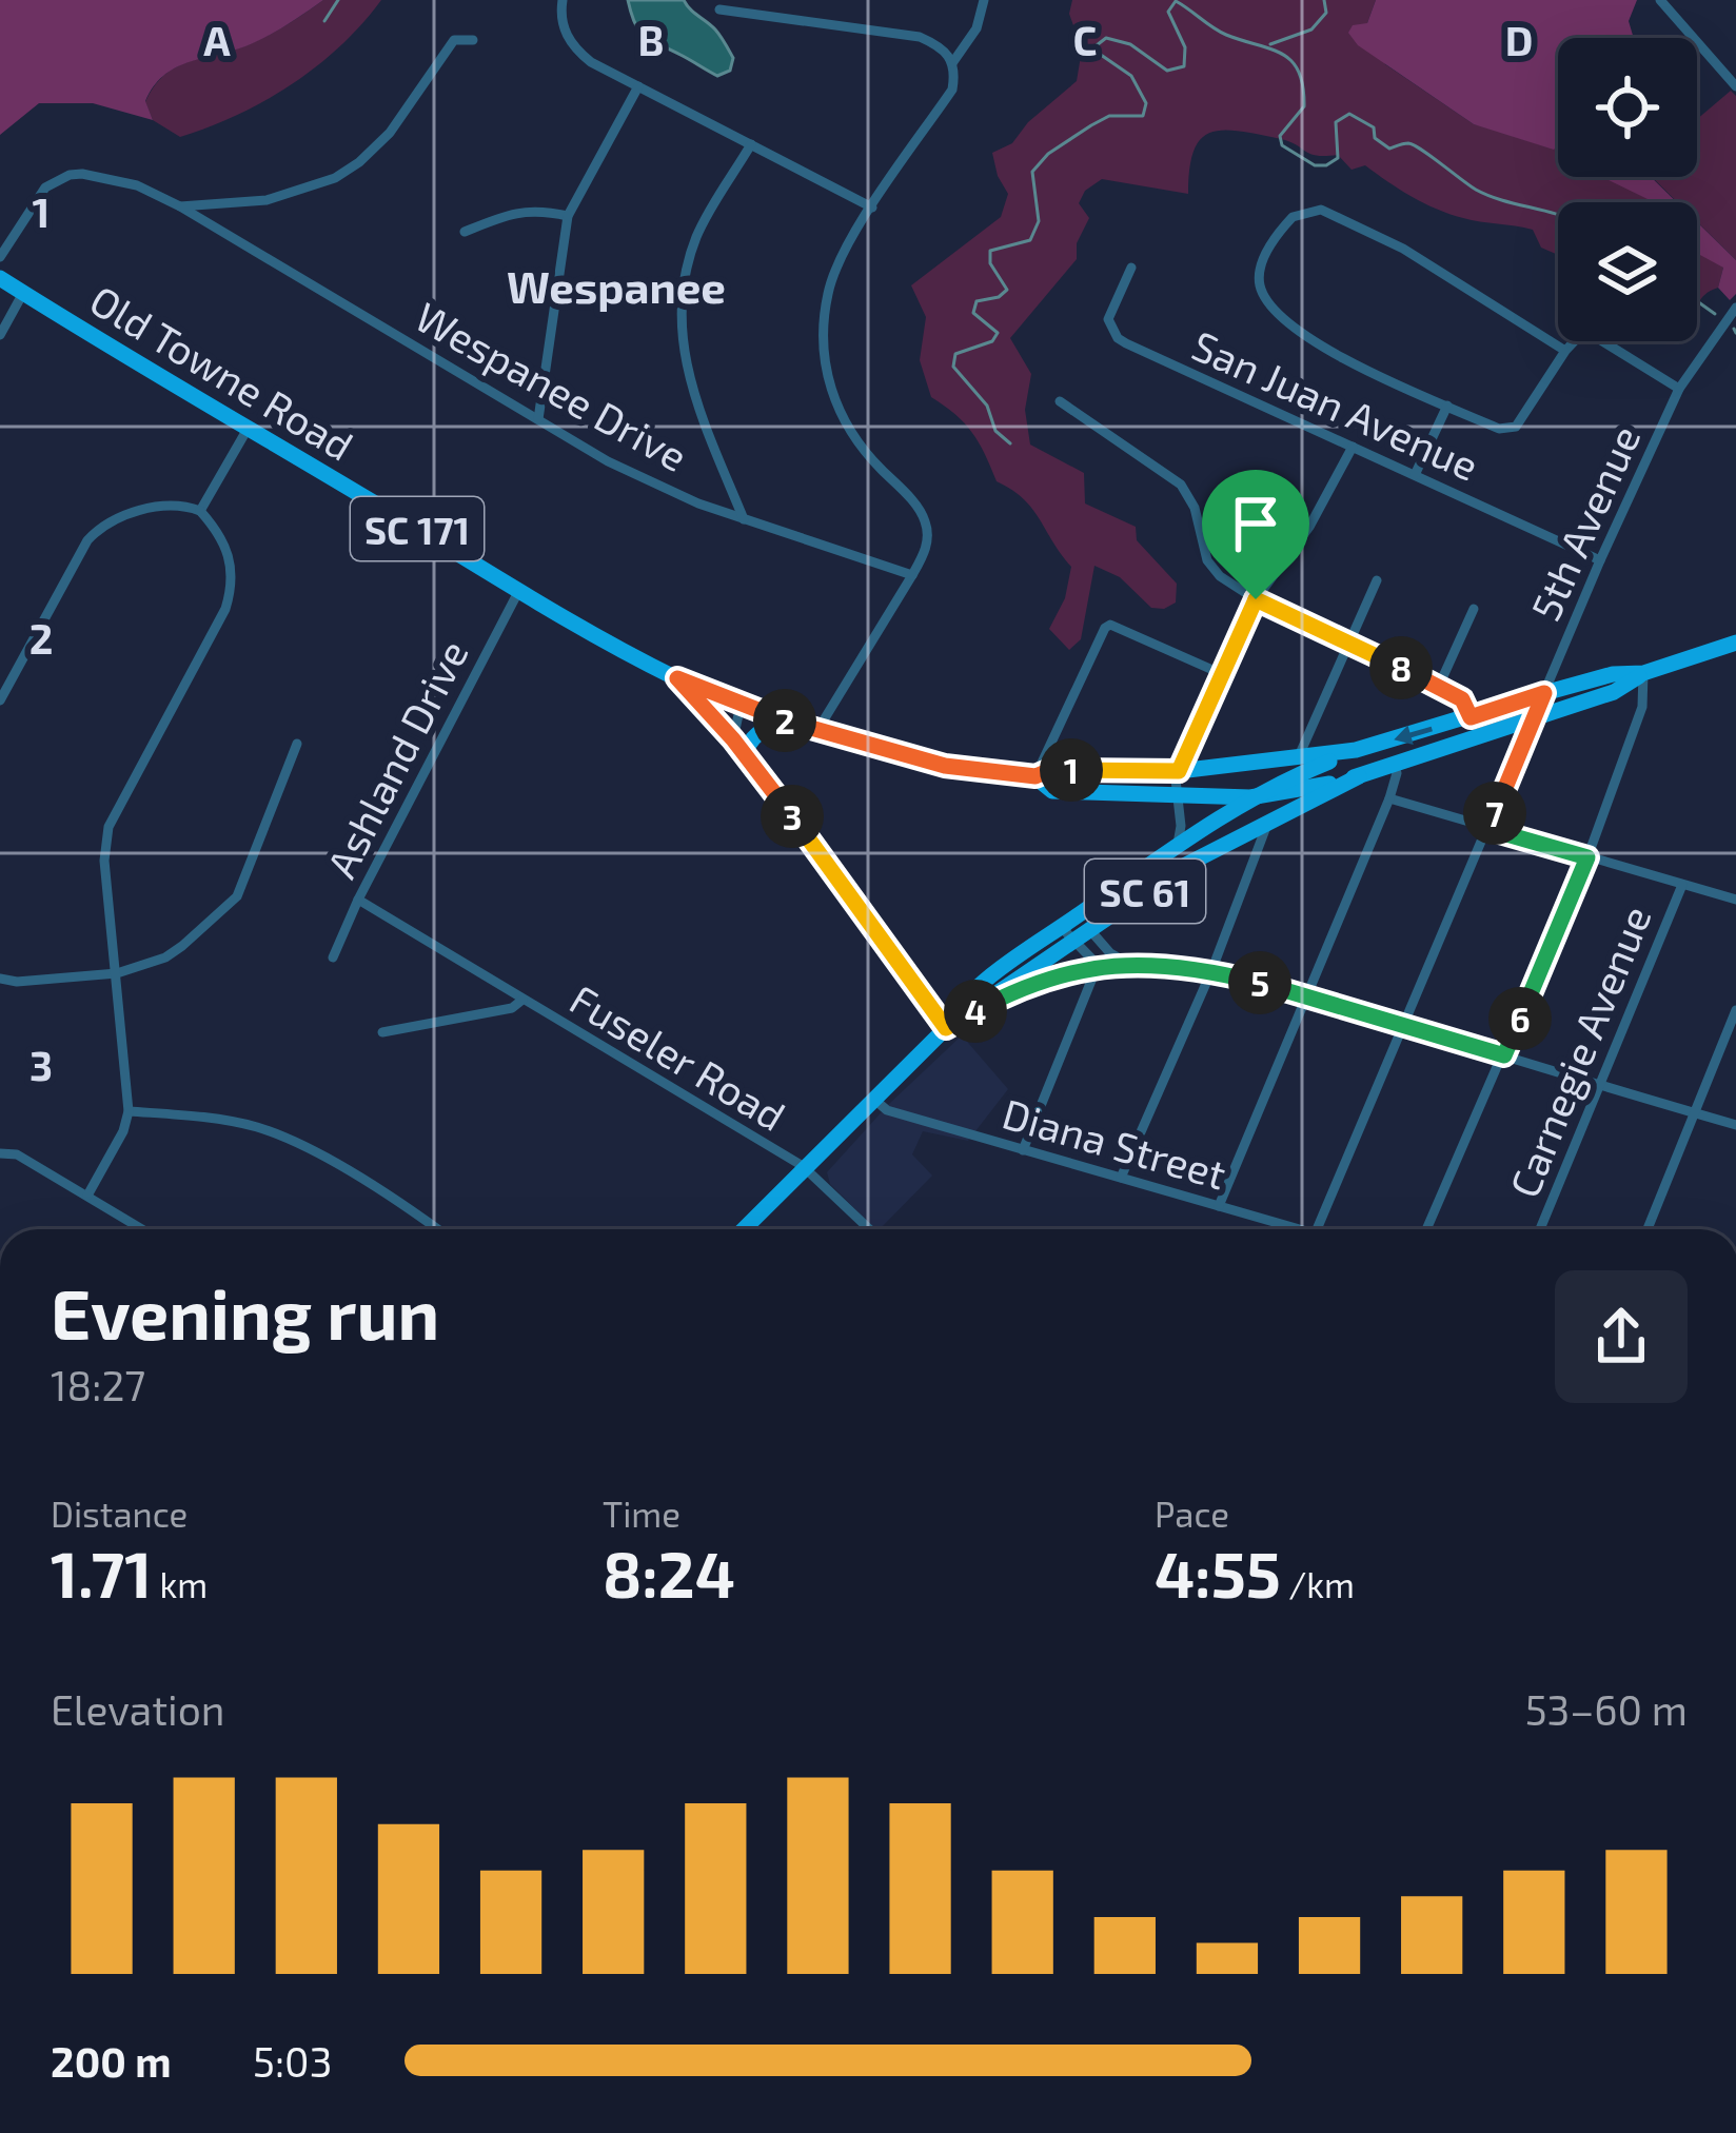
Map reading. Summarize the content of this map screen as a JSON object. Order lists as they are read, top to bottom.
{
  "streets": {
    "main road": ["Old Towne Road", "SC 171", "SC 61"],
    "street": [
      "Wespanee Drive",
      "San Juan Avenue",
      "5th Avenue",
      "Ashland Drive",
      "Carnegie Avenue",
      "Fuseler Road",
      "Diana Street"
    ]
  },
  "crossings": [
    ["Old Towne Road", "SC 171"],
    ["Old Towne Road", "Ashland Drive"],
    ["San Juan Avenue", "5th Avenue"],
    ["5th Avenue", "SC 171"],
    ["SC 171", "SC 61"],
    ["Ashland Drive", "Fuseler Road"],
    ["SC 61", "Fuseler Road"],
    ["SC 61", "Diana Street"]
  ],
  "districts": ["Wespanee"],
  "page": {
    "pins": [
      "8",
      "2",
      "1",
      "7",
      "3",
      "5",
      "4",
      "6"
    ],
    "heading": ["Evening run", "18:27"],
    "stats": [
      ["Distance", "1.71 km"],
      ["Time", "8:24"],
      ["Pace", "4:55 /km"]
    ],
    "chart": ["Elevation", "53–60 m"],
    "list": [
      {
        "name": "200 m",
        "note": "5:03"
      }
    ]
  },
  "grid": {
    "columns": [
      "A",
      "B",
      "C",
      "D"
    ],
    "rows": ["1", "2", "3"]
  }
}
